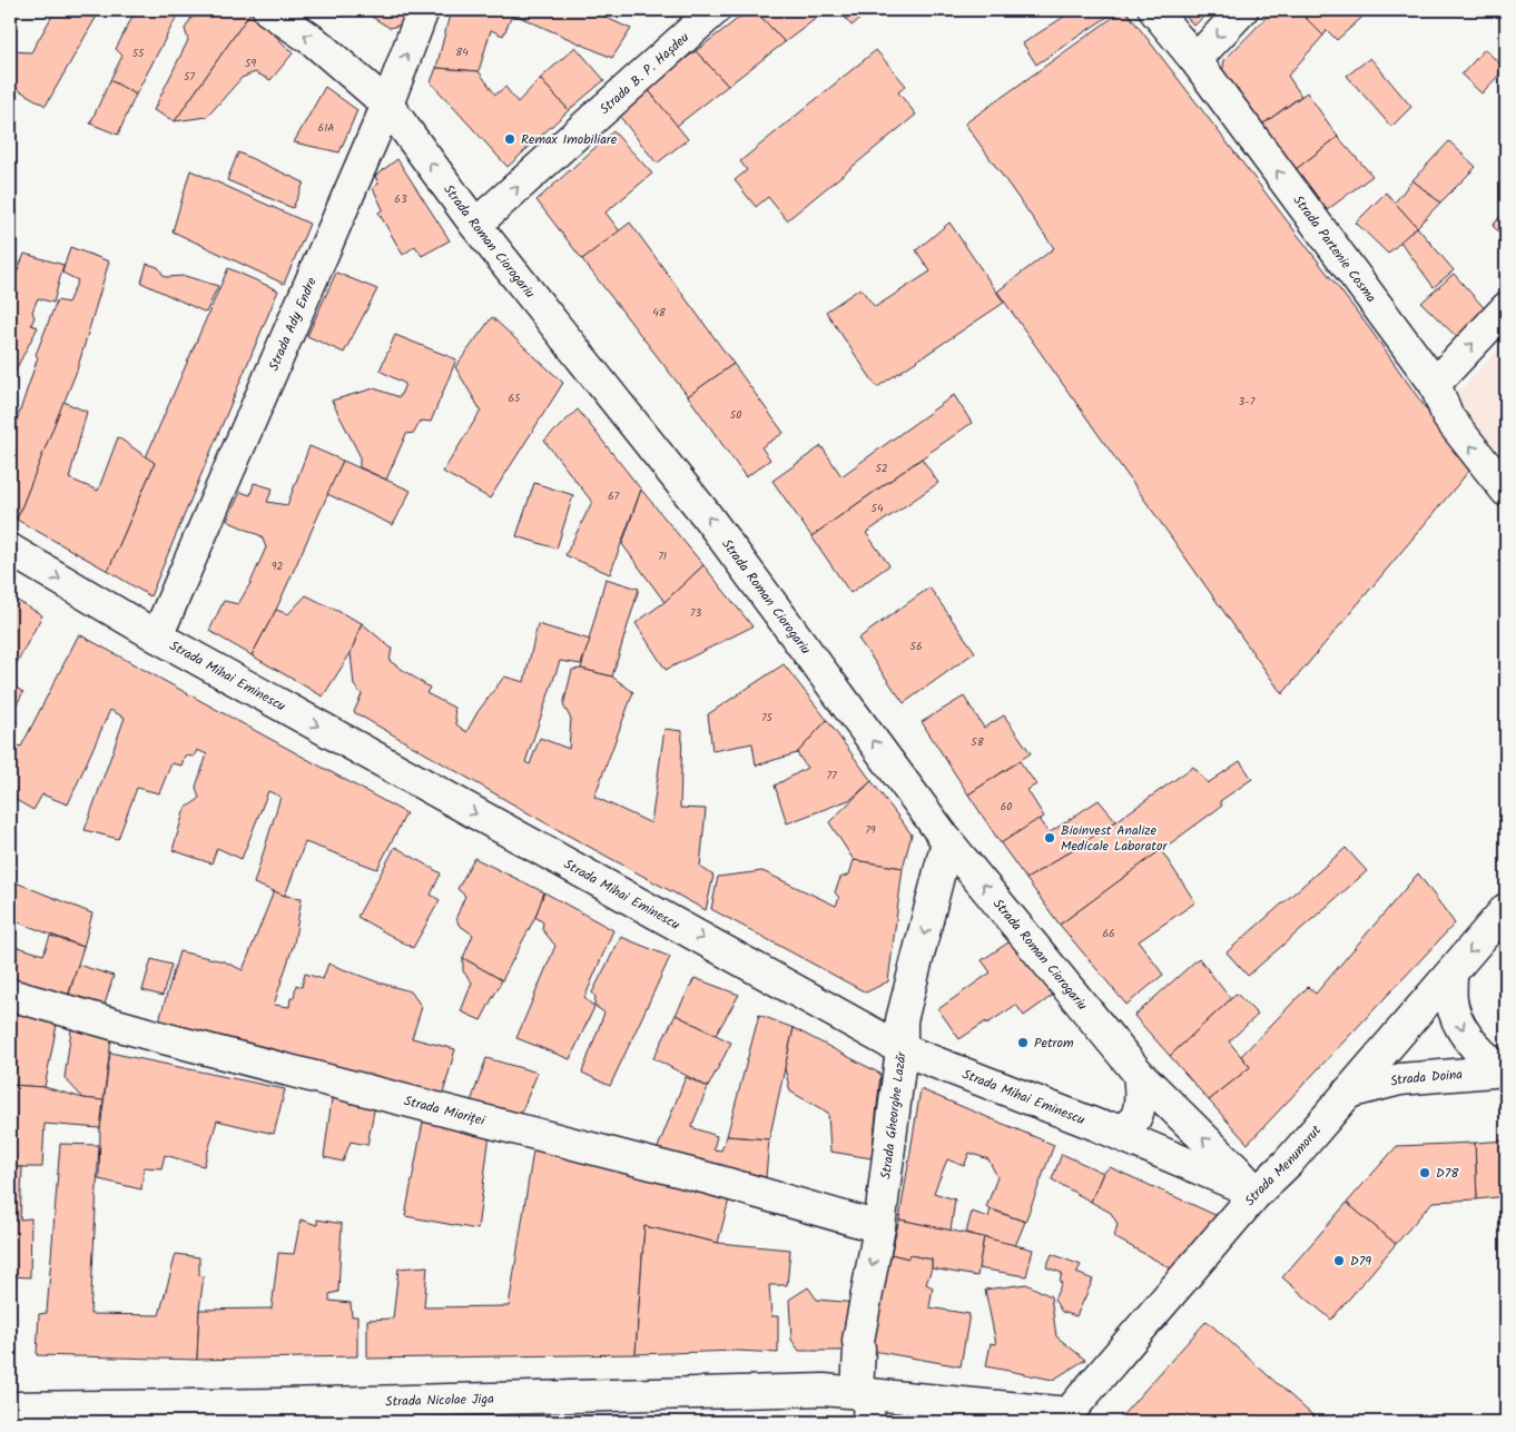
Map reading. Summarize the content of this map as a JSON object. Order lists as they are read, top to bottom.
{
  "streets": {
    "street": [
      "Strada B. P. Hașdeu",
      "Strada Roman Ciorogariu",
      "Strada Partenie Cosma",
      "Strada Ady Endre",
      "Strada Mihai Eminescu",
      "Strada Doina",
      "Strada Mioriței",
      "Strada Gheorghe Lazăr",
      "Strada Menumorut",
      "Strada Nicolae Jiga"
    ]
  },
  "crossings": [
    ["Strada B. P. Hașdeu", "Strada Roman Ciorogariu"],
    ["Strada Roman Ciorogariu", "Strada Ady Endre"],
    ["Strada Roman Ciorogariu", "Strada Mihai Eminescu"],
    ["Strada Roman Ciorogariu", "Strada Gheorghe Lazăr"],
    ["Strada Roman Ciorogariu", "Strada Menumorut"],
    ["Strada Ady Endre", "Strada Mihai Eminescu"],
    ["Strada Mihai Eminescu", "Strada Gheorghe Lazăr"],
    ["Strada Mihai Eminescu", "Strada Menumorut"],
    ["Strada Doina", "Strada Menumorut"],
    ["Strada Mioriței", "Strada Gheorghe Lazăr"],
    ["Strada Gheorghe Lazăr", "Strada Nicolae Jiga"],
    ["Strada Menumorut", "Strada Nicolae Jiga"]
  ],
  "one_way": [
    "Strada B. P. Hașdeu",
    "Strada Roman Ciorogariu",
    "Strada Partenie Cosma",
    "Strada Mihai Eminescu",
    "Strada Gheorghe Lazăr"
  ],
  "places": [
    "Remax Imobiliare",
    "Bioinvest Analize Medicale Laborator",
    "Petrom",
    "D78",
    "D79"
  ],
  "house_numbers": [
    "84",
    "55",
    "59",
    "57",
    "61A",
    "63",
    "48",
    "65",
    "3-7",
    "50",
    "52",
    "67",
    "54",
    "71",
    "92",
    "73",
    "56",
    "75",
    "58",
    "77",
    "60",
    "79",
    "66"
  ]
}
